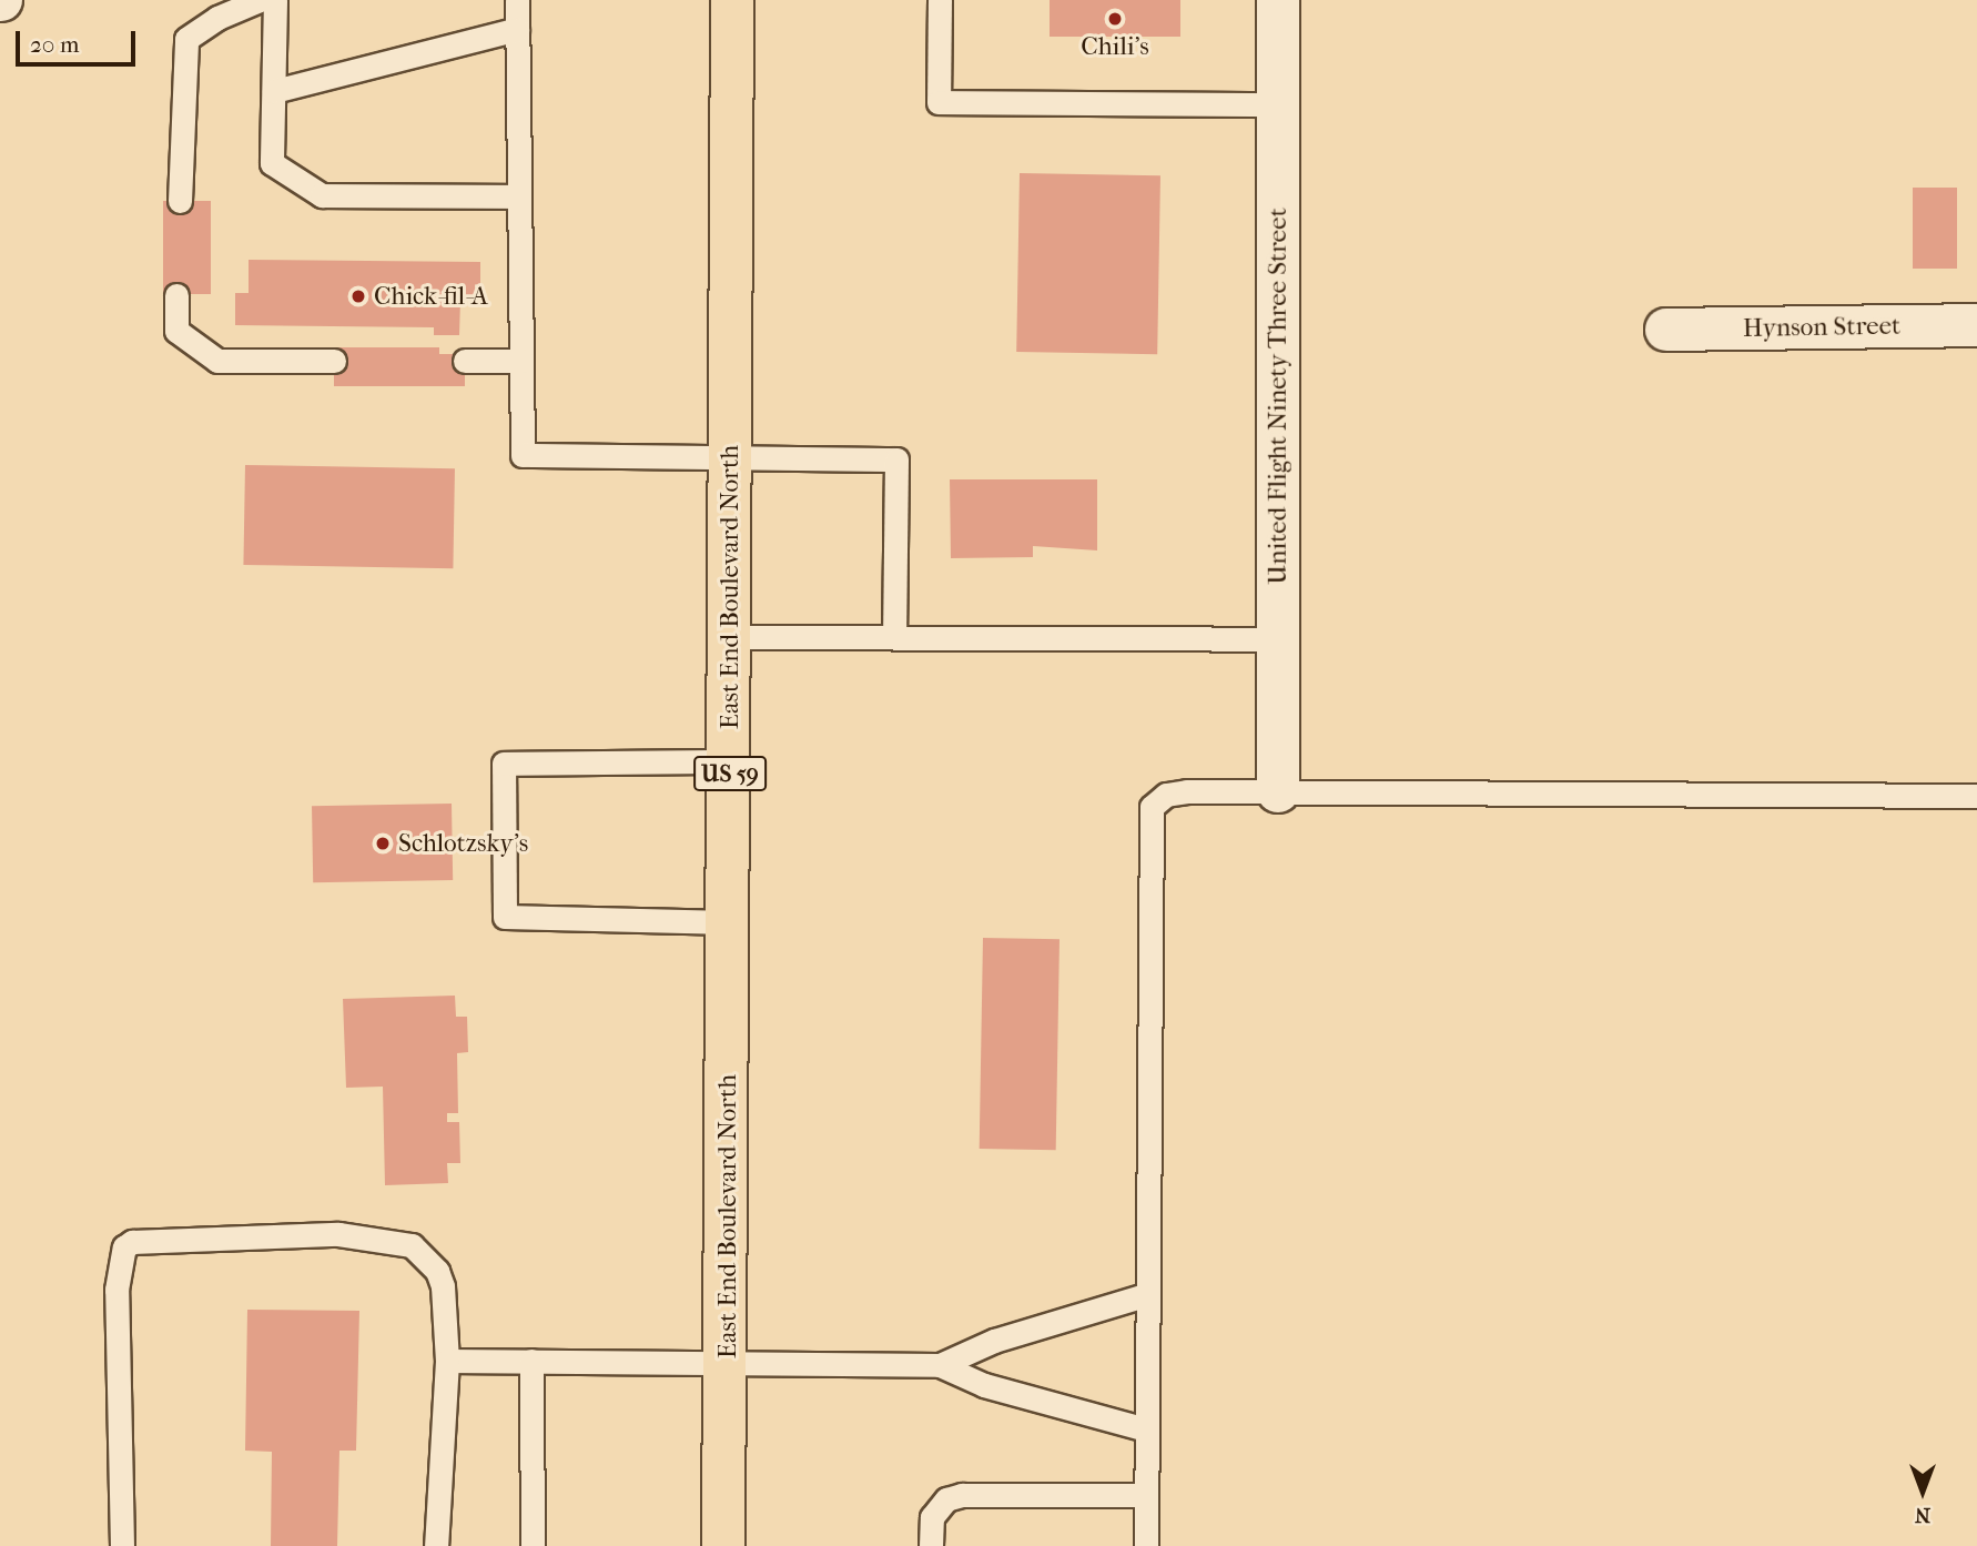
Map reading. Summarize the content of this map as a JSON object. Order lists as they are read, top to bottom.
{
  "streets": {
    "highway": ["East End Boulevard North", "US 59"],
    "street": ["Hynson Street", "United Flight Ninety Three Street"]
  },
  "places": ["Chili's", "Chick-fil-A", "Schlotzsky's"],
  "scale_bar": "20 m",
  "north": "bottom"
}
